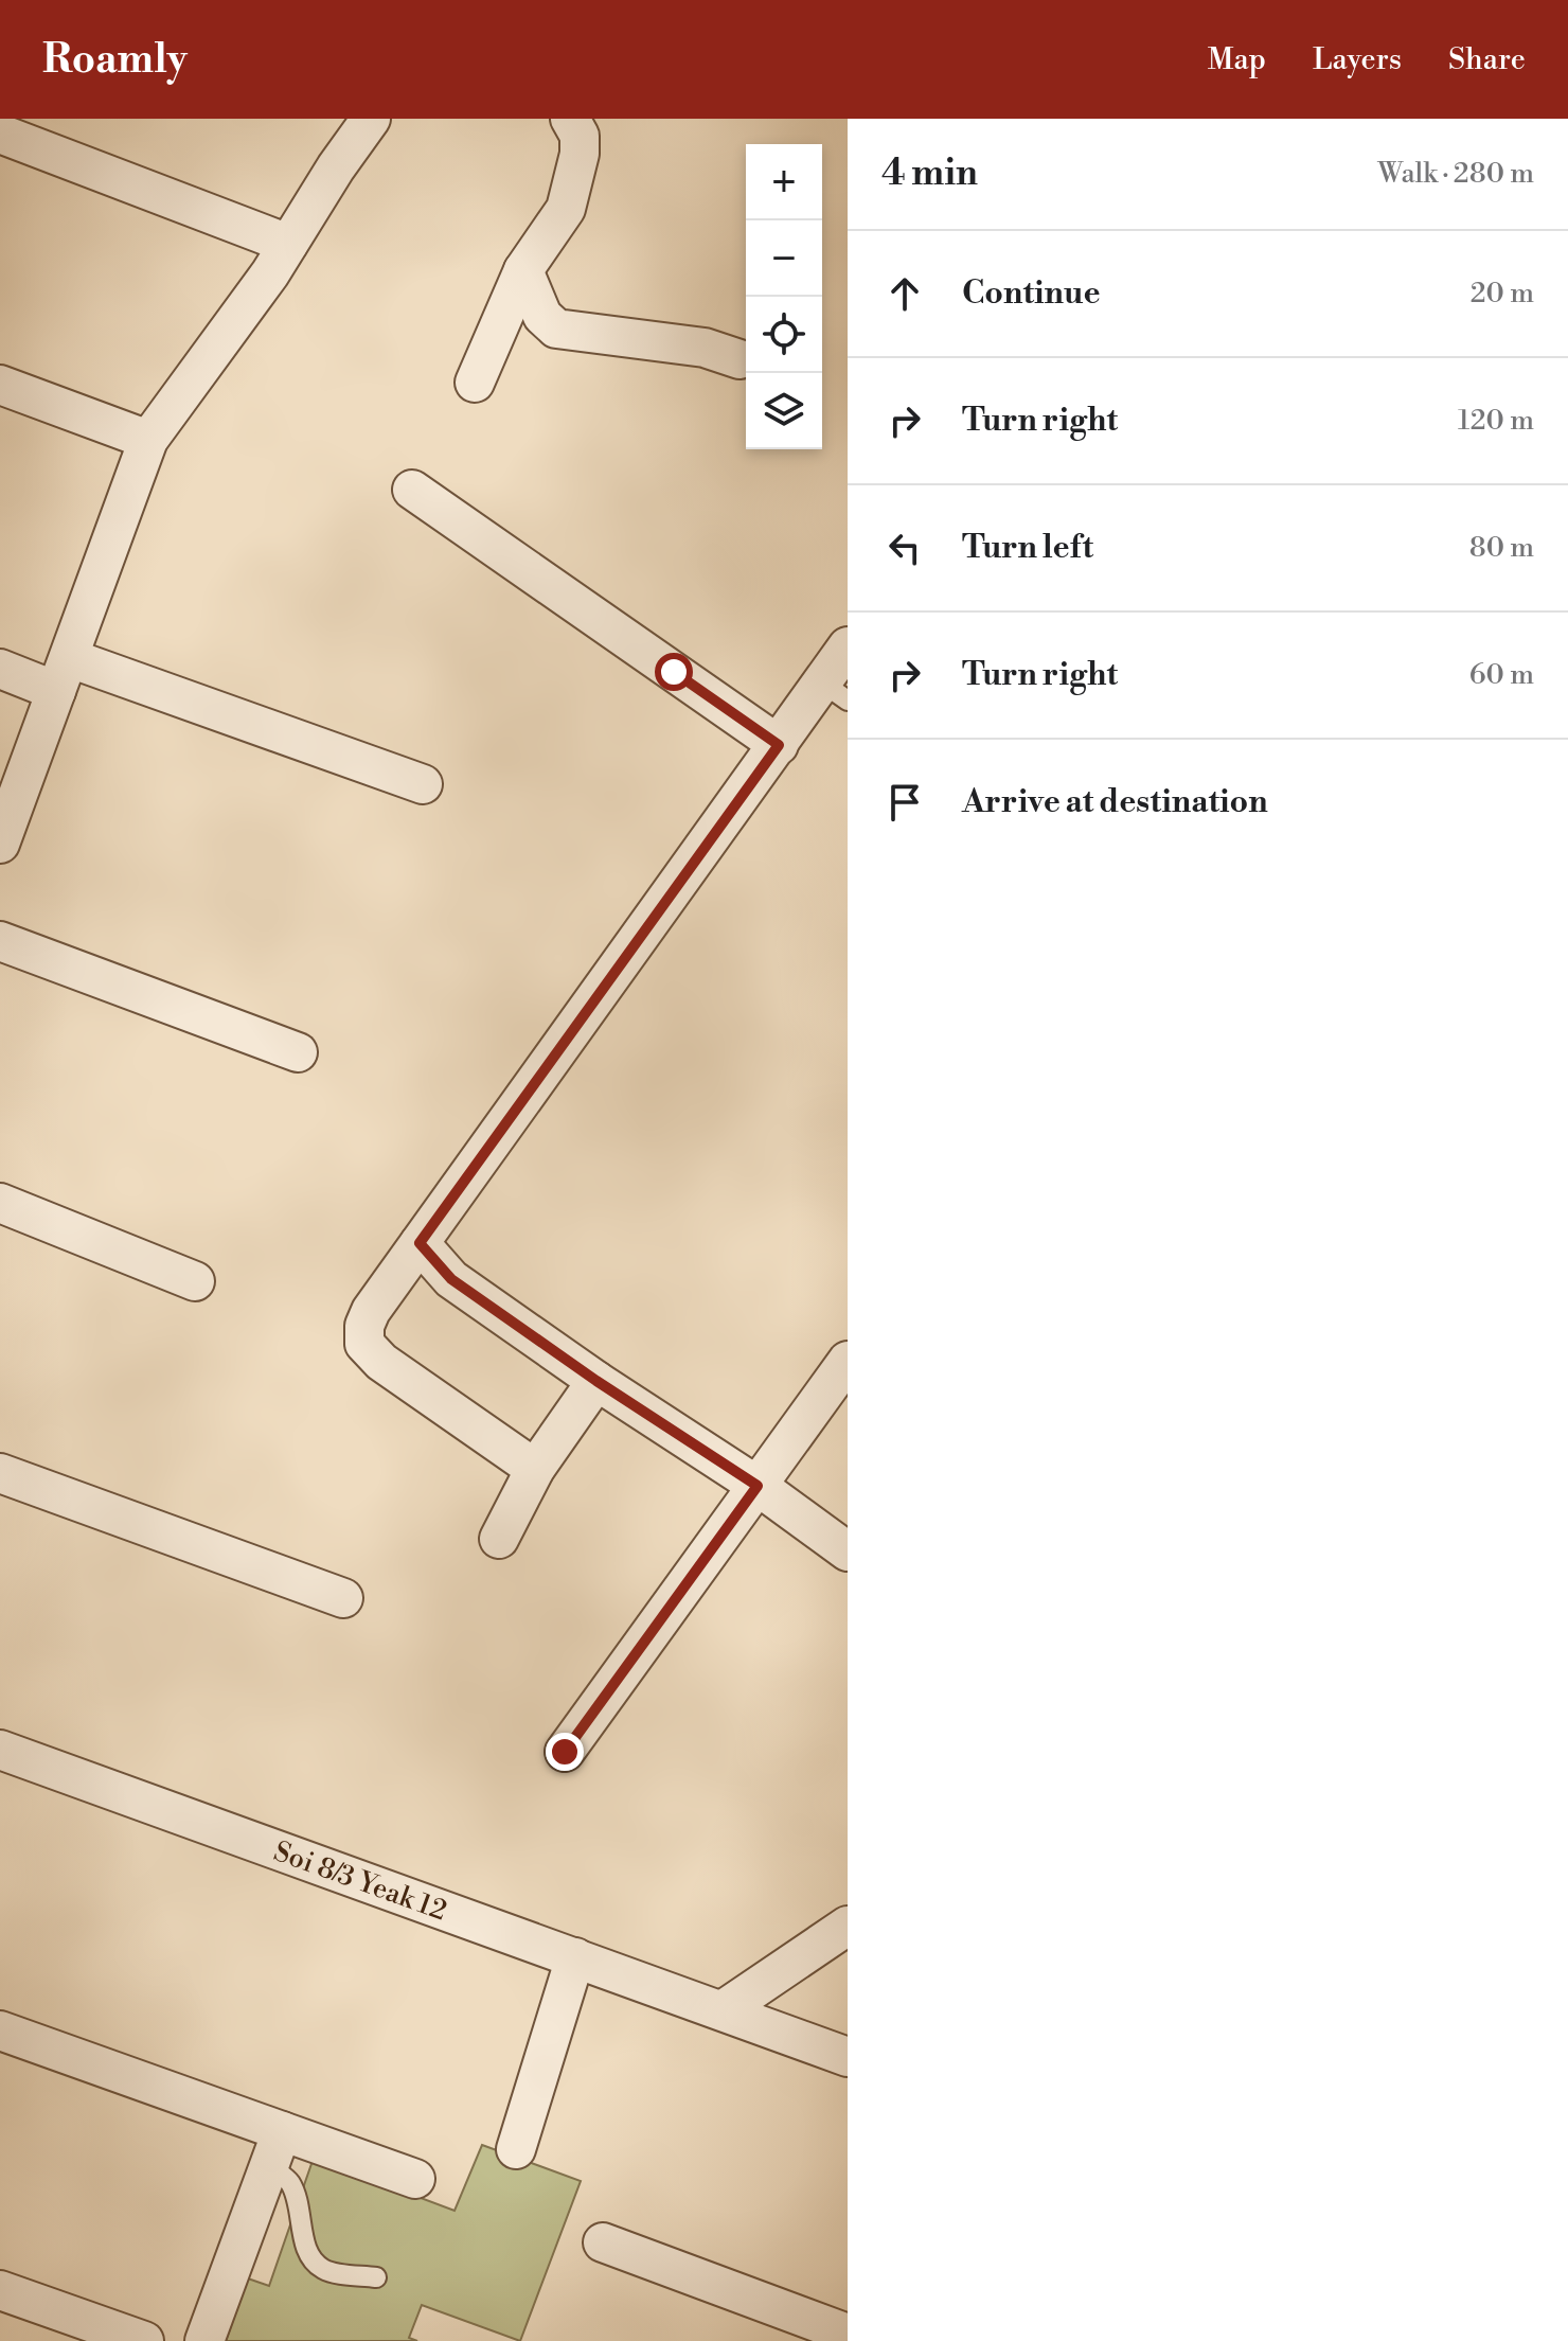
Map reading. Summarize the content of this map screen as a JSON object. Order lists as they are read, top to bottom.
{
  "streets": {
    "street": ["Soi 8/3 Yeak 12"]
  },
  "page": {
    "header": "Roamly",
    "nav": ["Map", "Layers", "Share"],
    "heading": ["4 min", "Walk · 280 m"],
    "map_buttons": ["+", "−"],
    "list": [
      ["Continue", "20 m"],
      ["Turn right", "120 m"],
      ["Turn left", "80 m"],
      ["Turn right", "60 m"],
      "Arrive at destination"
    ]
  }
}
